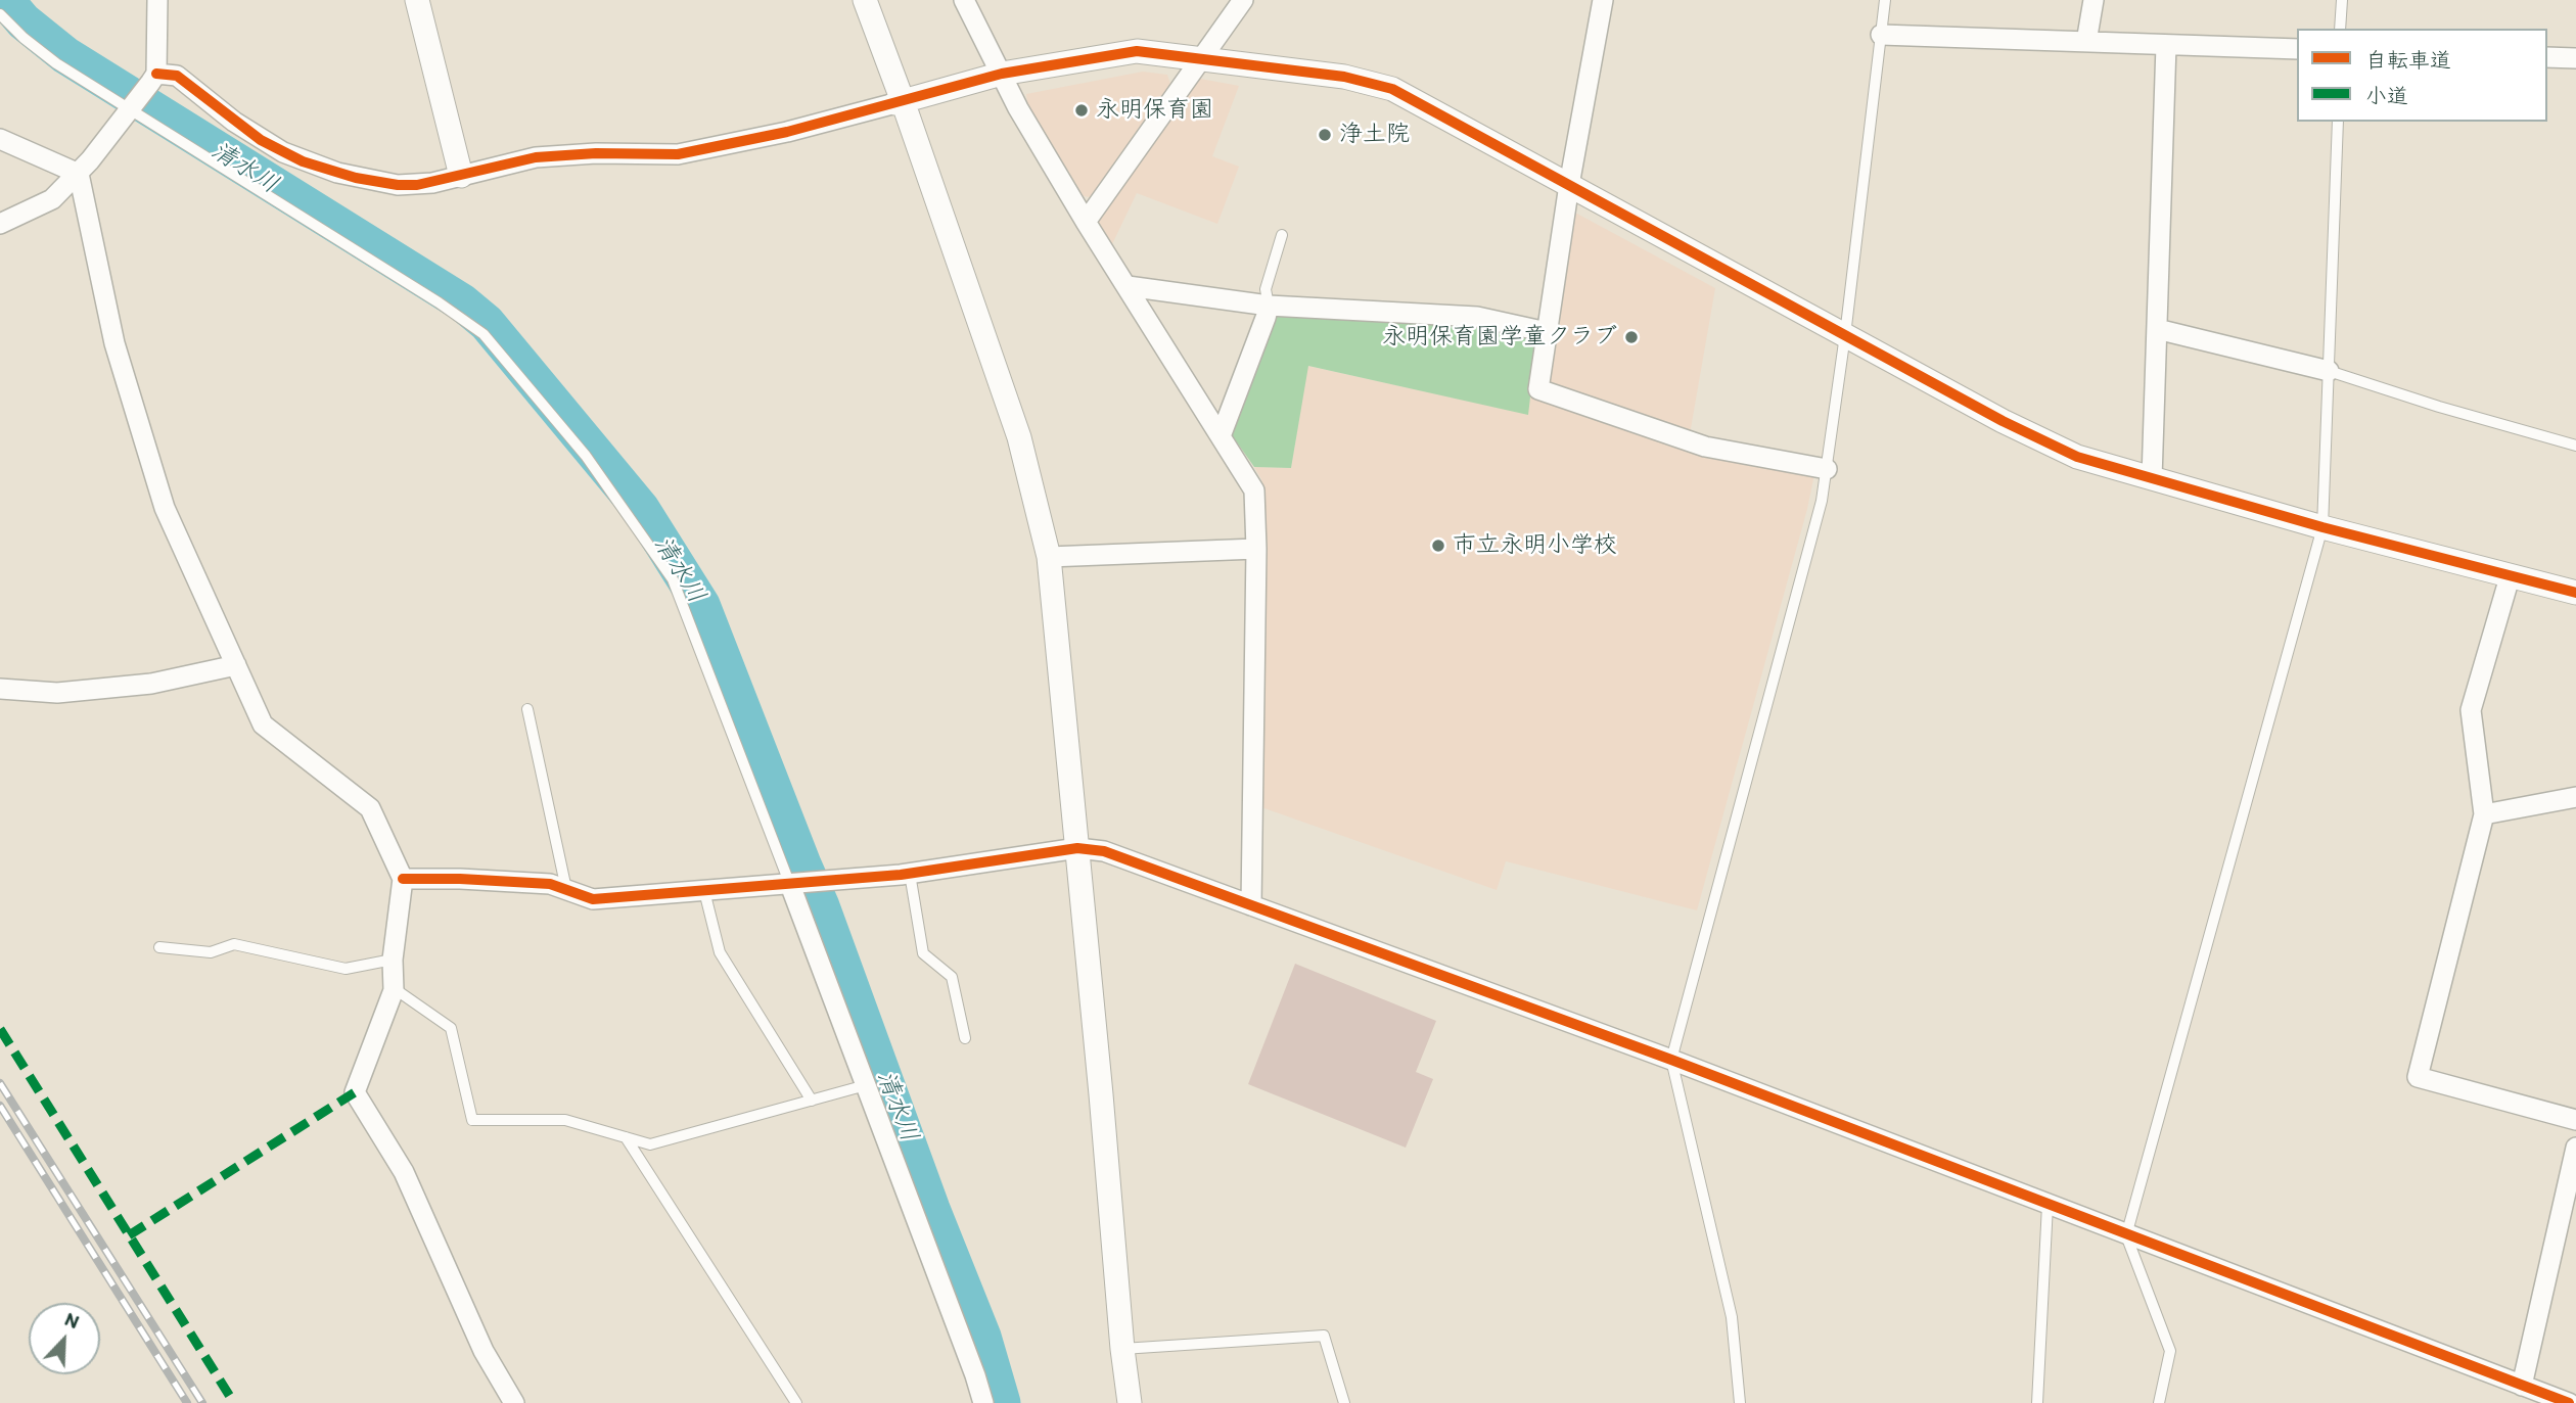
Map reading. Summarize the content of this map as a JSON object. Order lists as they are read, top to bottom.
{
  "water": ["清水川"],
  "places": [
    "永明保育園",
    "浄土院",
    "永明保育園学童クラブ",
    "市立永明小学校"
  ],
  "legend": ["自転車道", "小道"],
  "north": "top right"
}
